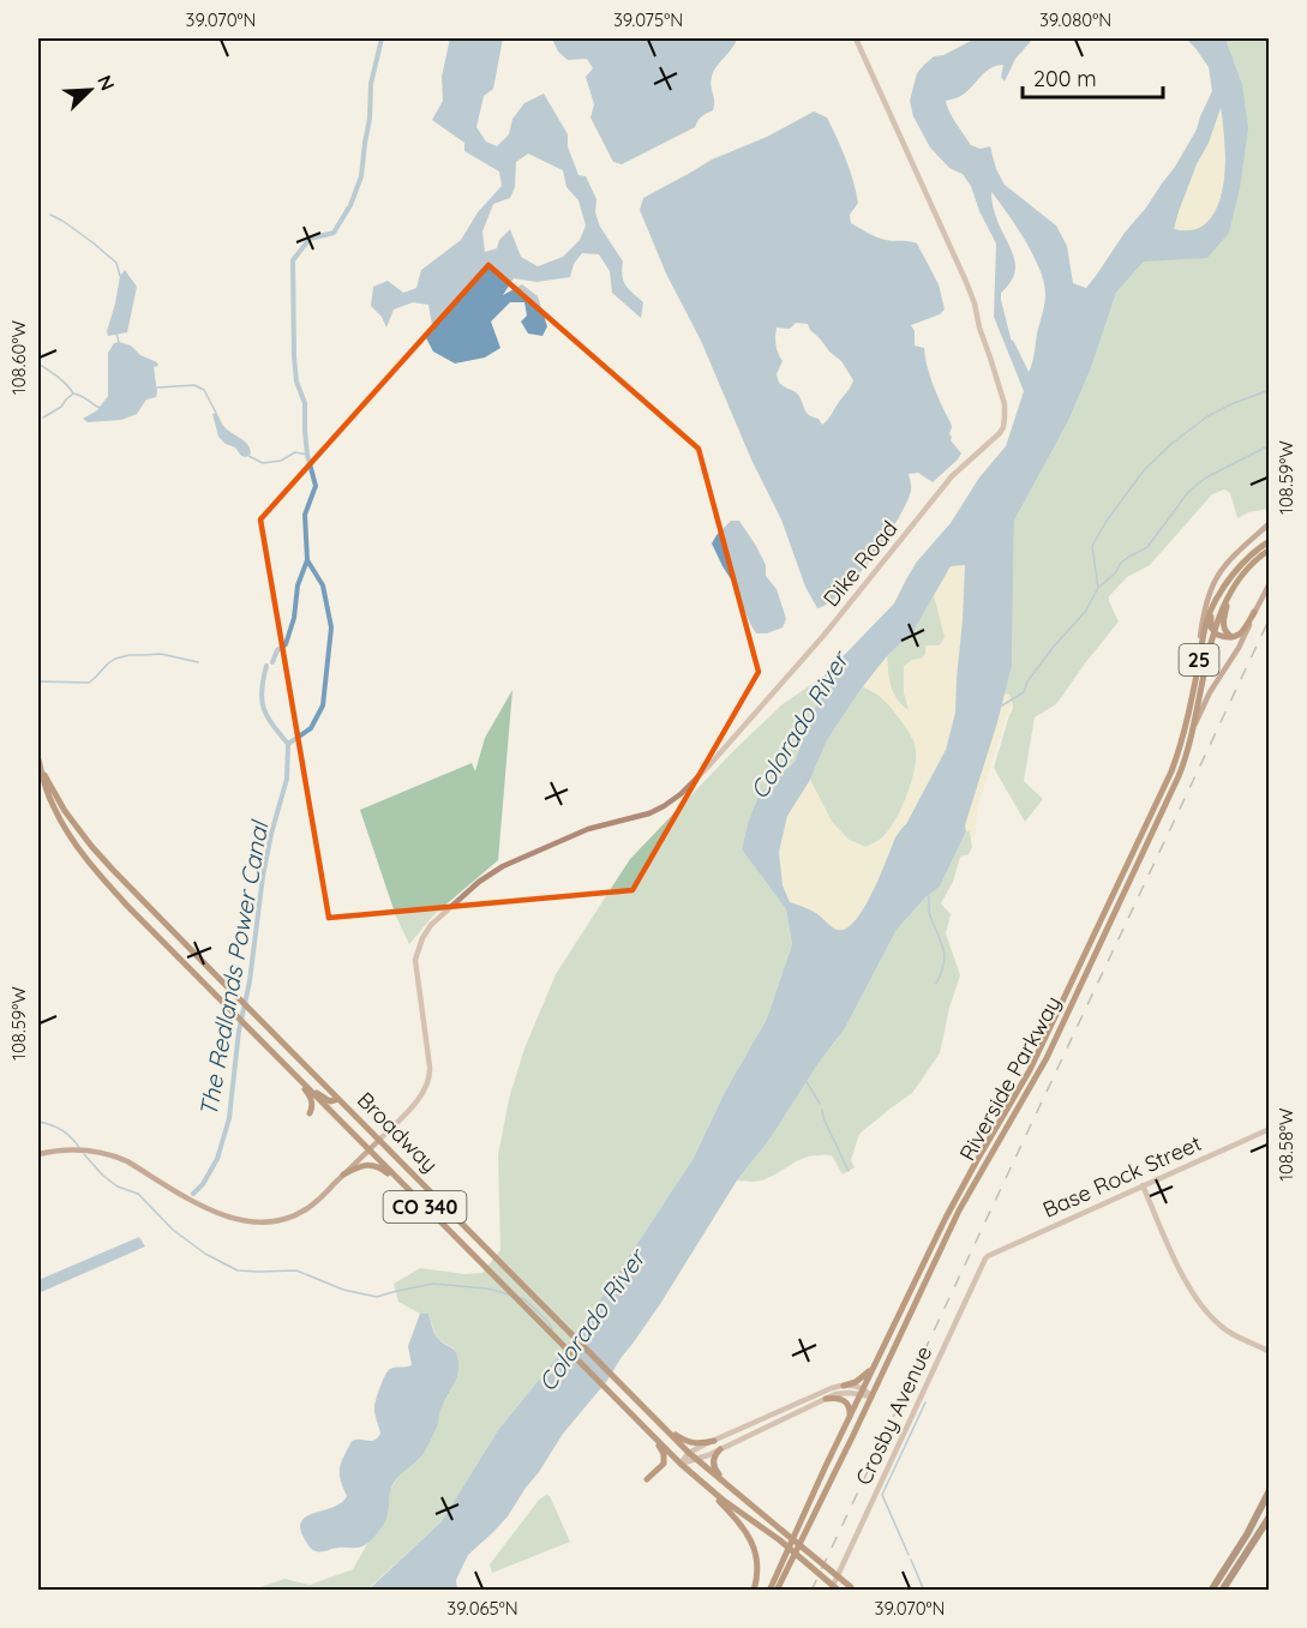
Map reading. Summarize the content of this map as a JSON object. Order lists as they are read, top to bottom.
{
  "streets": {
    "main road": [
      "25",
      "Riverside Parkway",
      "Broadway",
      "CO 340"
    ],
    "street": ["Dike Road", "Base Rock Street", "Crosby Avenue"]
  },
  "crossings": [
    ["Dike Road", "Broadway"],
    ["25", "Riverside Parkway"],
    ["Base Rock Street", "Crosby Avenue"]
  ],
  "water": ["Colorado River", "The Redlands Power Canal"],
  "scale_bar": "200 m",
  "north": "top right",
  "coordinates": [
    "39.070°N",
    "39.075°N",
    "39.080°N",
    "108.60°W",
    "108.59°W",
    "108.58°W",
    "39.065°N"
  ]
}
